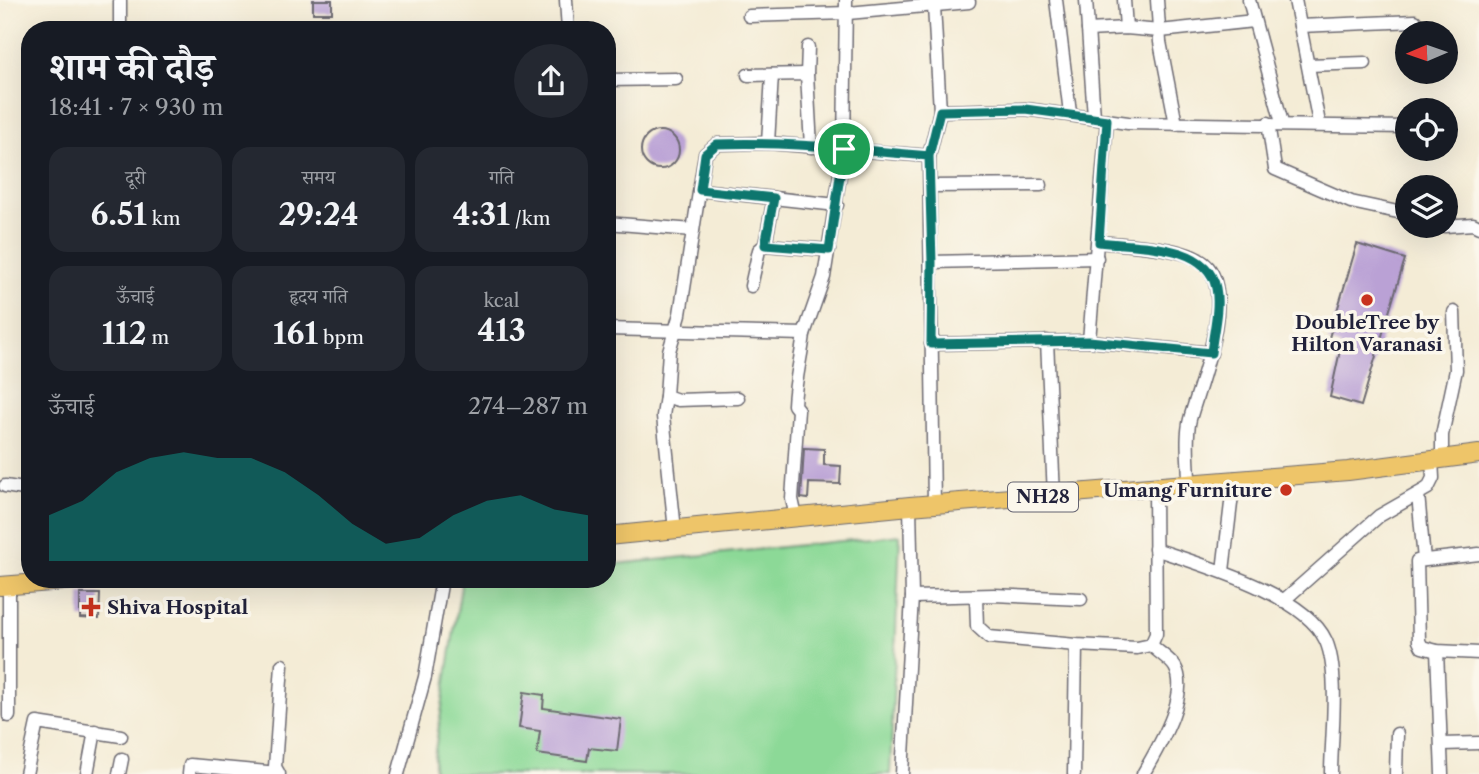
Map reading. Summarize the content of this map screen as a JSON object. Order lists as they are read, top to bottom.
{
  "streets": {
    "highway": ["NH28"]
  },
  "places": {
    "other": ["DoubleTree by Hilton Varanasi", "Umang Furniture"],
    "health": ["Shiva Hospital"]
  },
  "north": "left",
  "page": {
    "heading": ["शाम की दौड़", "18:41 · 7 × 930 m"],
    "stats": [
      ["दूरी", "6.51 km"],
      ["समय", "29:24"],
      ["गति", "4:31 /km"],
      ["ऊँचाई", "112 m"],
      ["हृदय गति", "161 bpm"],
      ["kcal", "413"]
    ],
    "chart": ["ऊँचाई", "274–287 m"]
  }
}
